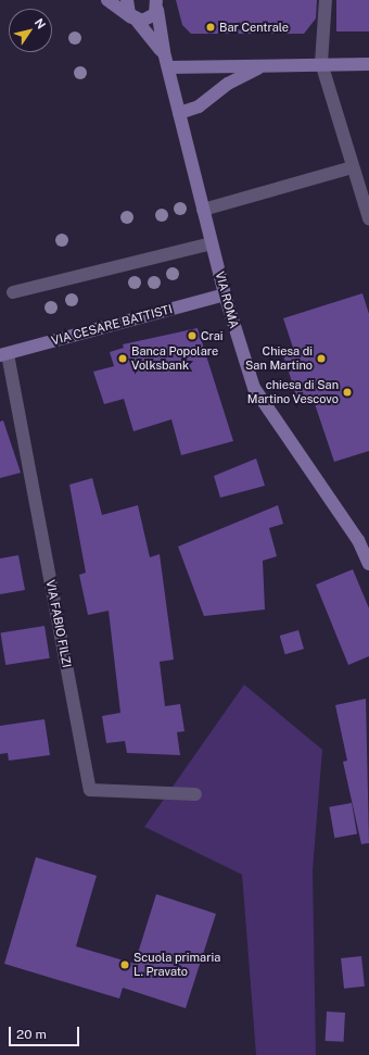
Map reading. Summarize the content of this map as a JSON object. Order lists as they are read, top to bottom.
{
  "streets": {
    "street": ["VIA ROMA", "VIA CESARE BATTISTI", "VIA FABIO FILZI"]
  },
  "crossings": [
    ["VIA ROMA", "VIA CESARE BATTISTI"],
    ["VIA CESARE BATTISTI", "VIA FABIO FILZI"]
  ],
  "places": [
    "Bar Centrale",
    "Crai",
    "Banca Popolare Volksbank",
    "Chiesa di San Martino",
    "chiesa di San Martino Vescovo",
    "Scuola primaria L. Pravato"
  ],
  "scale_bar": "20 m",
  "north": "top right"
}
